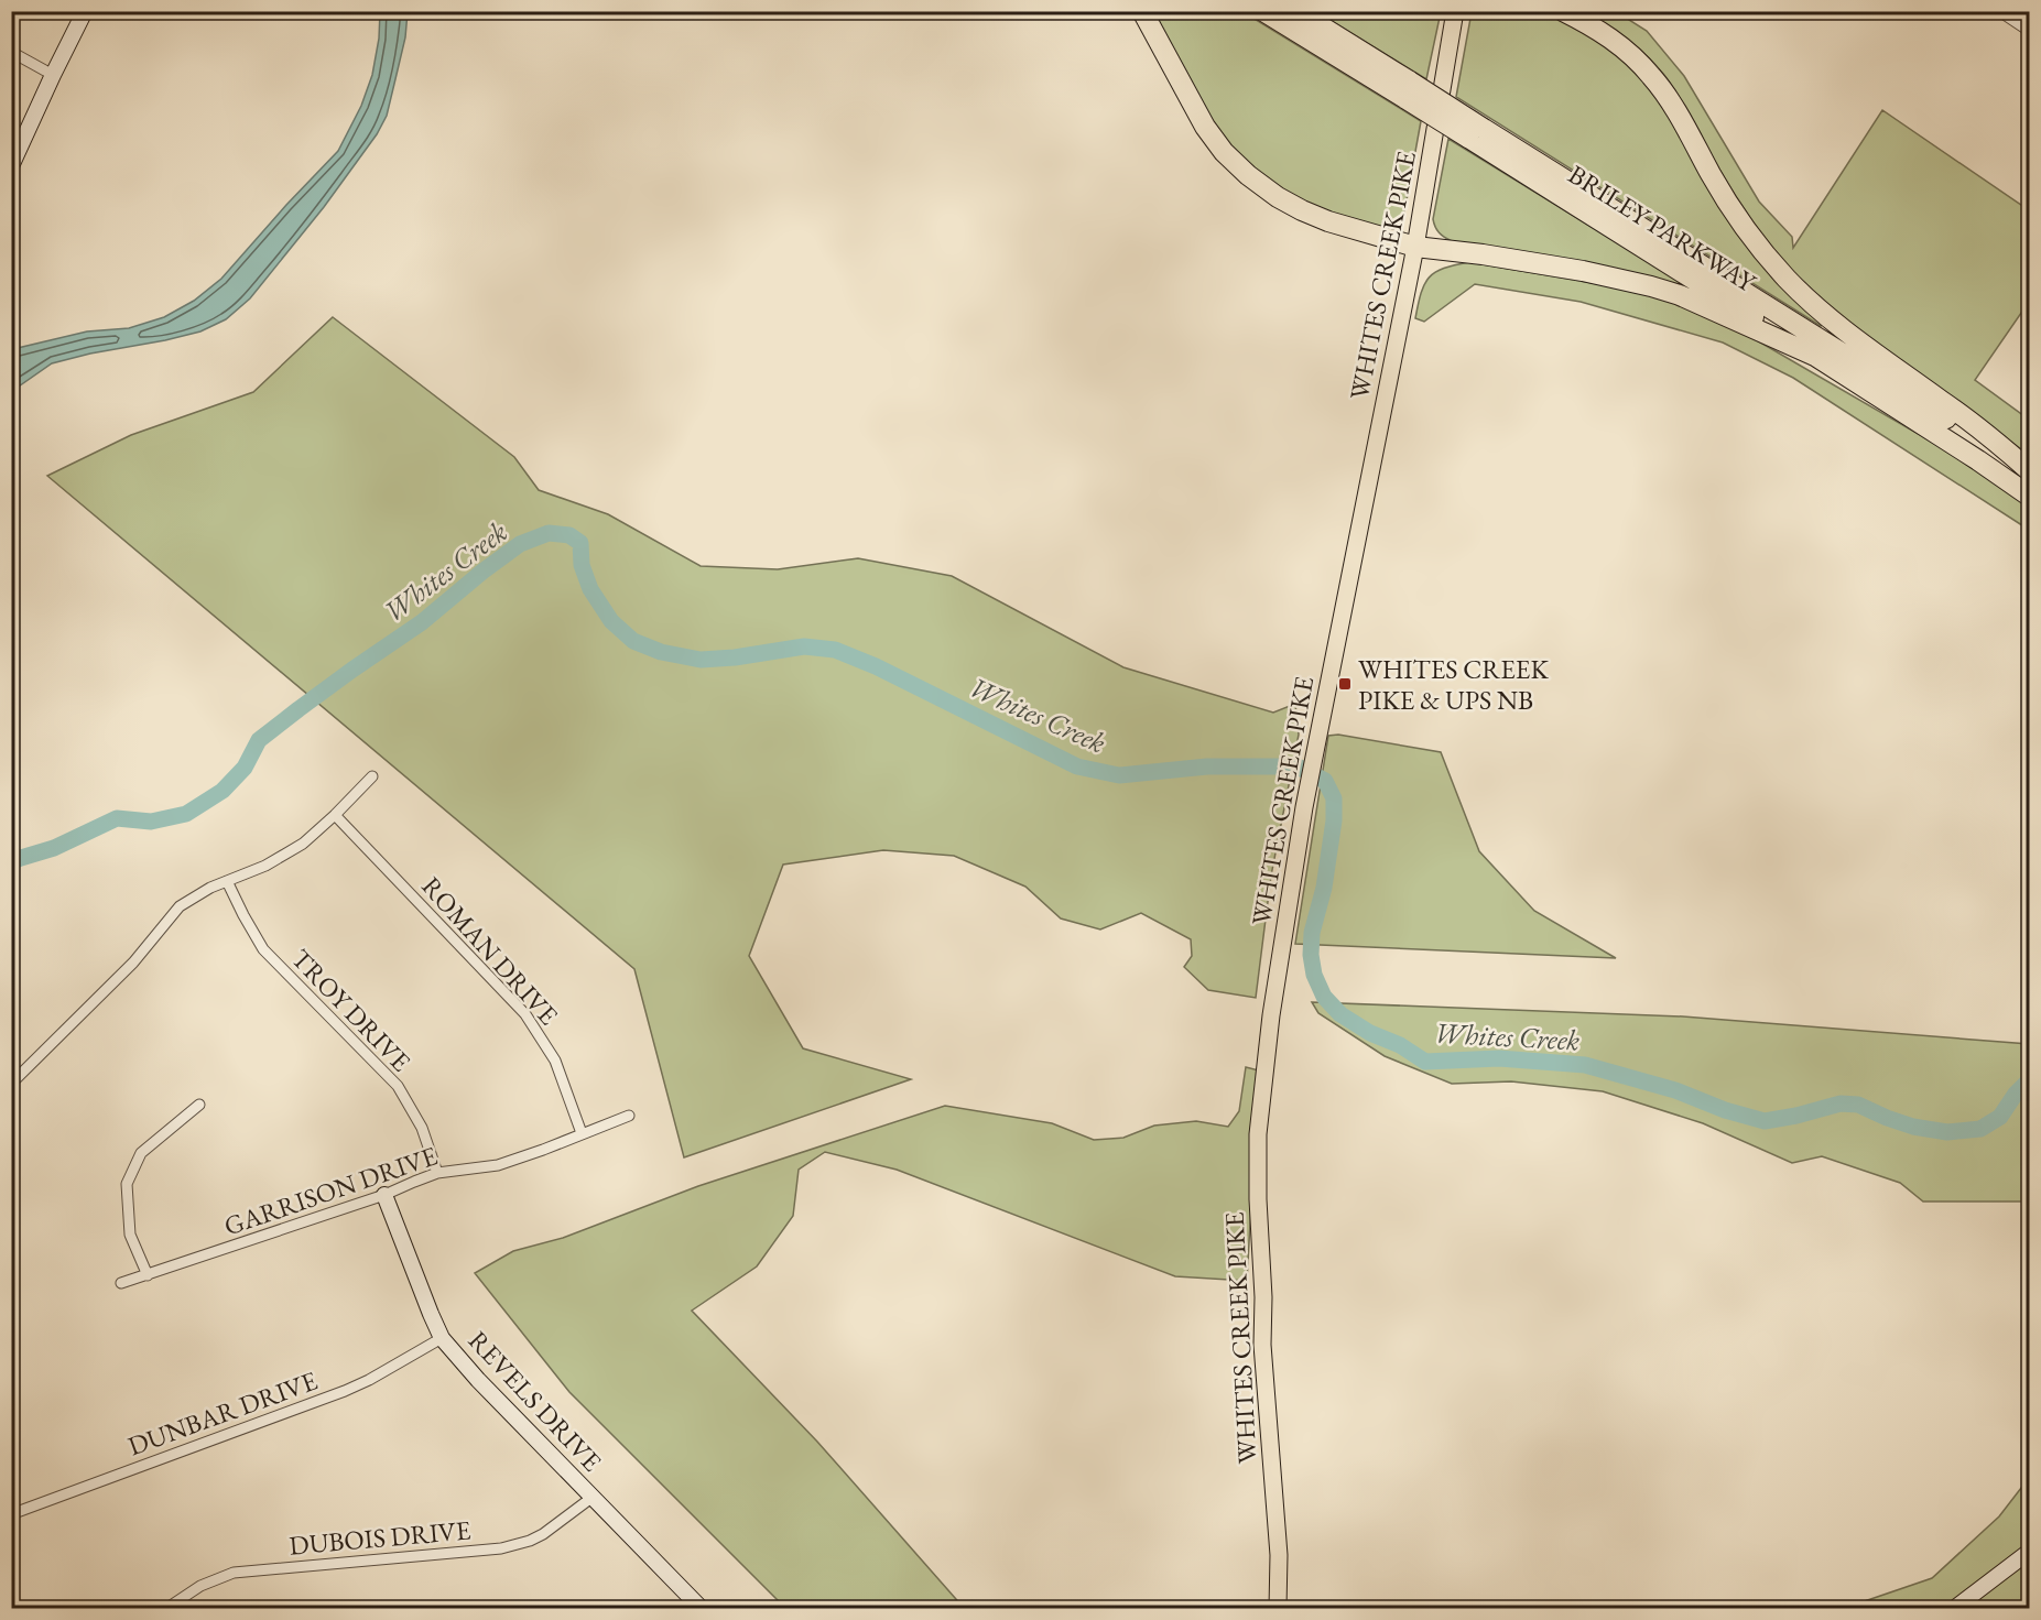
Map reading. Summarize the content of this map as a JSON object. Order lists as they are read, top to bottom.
{
  "streets": {
    "highway": ["BRILEY PARKWAY"],
    "main road": ["WHITES CREEK PIKE"],
    "street": [
      "ROMAN DRIVE",
      "TROY DRIVE",
      "GARRISON DRIVE",
      "REVELS DRIVE",
      "DUNBAR DRIVE",
      "DUBOIS DRIVE"
    ]
  },
  "crossings": [
    ["ROMAN DRIVE", "GARRISON DRIVE"],
    ["TROY DRIVE", "GARRISON DRIVE"],
    ["GARRISON DRIVE", "REVELS DRIVE"],
    ["REVELS DRIVE", "DUNBAR DRIVE"],
    ["REVELS DRIVE", "DUBOIS DRIVE"]
  ],
  "water": ["Whites Creek"],
  "places": {
    "transit": ["WHITES CREEK PIKE & UPS NB"]
  }
}
